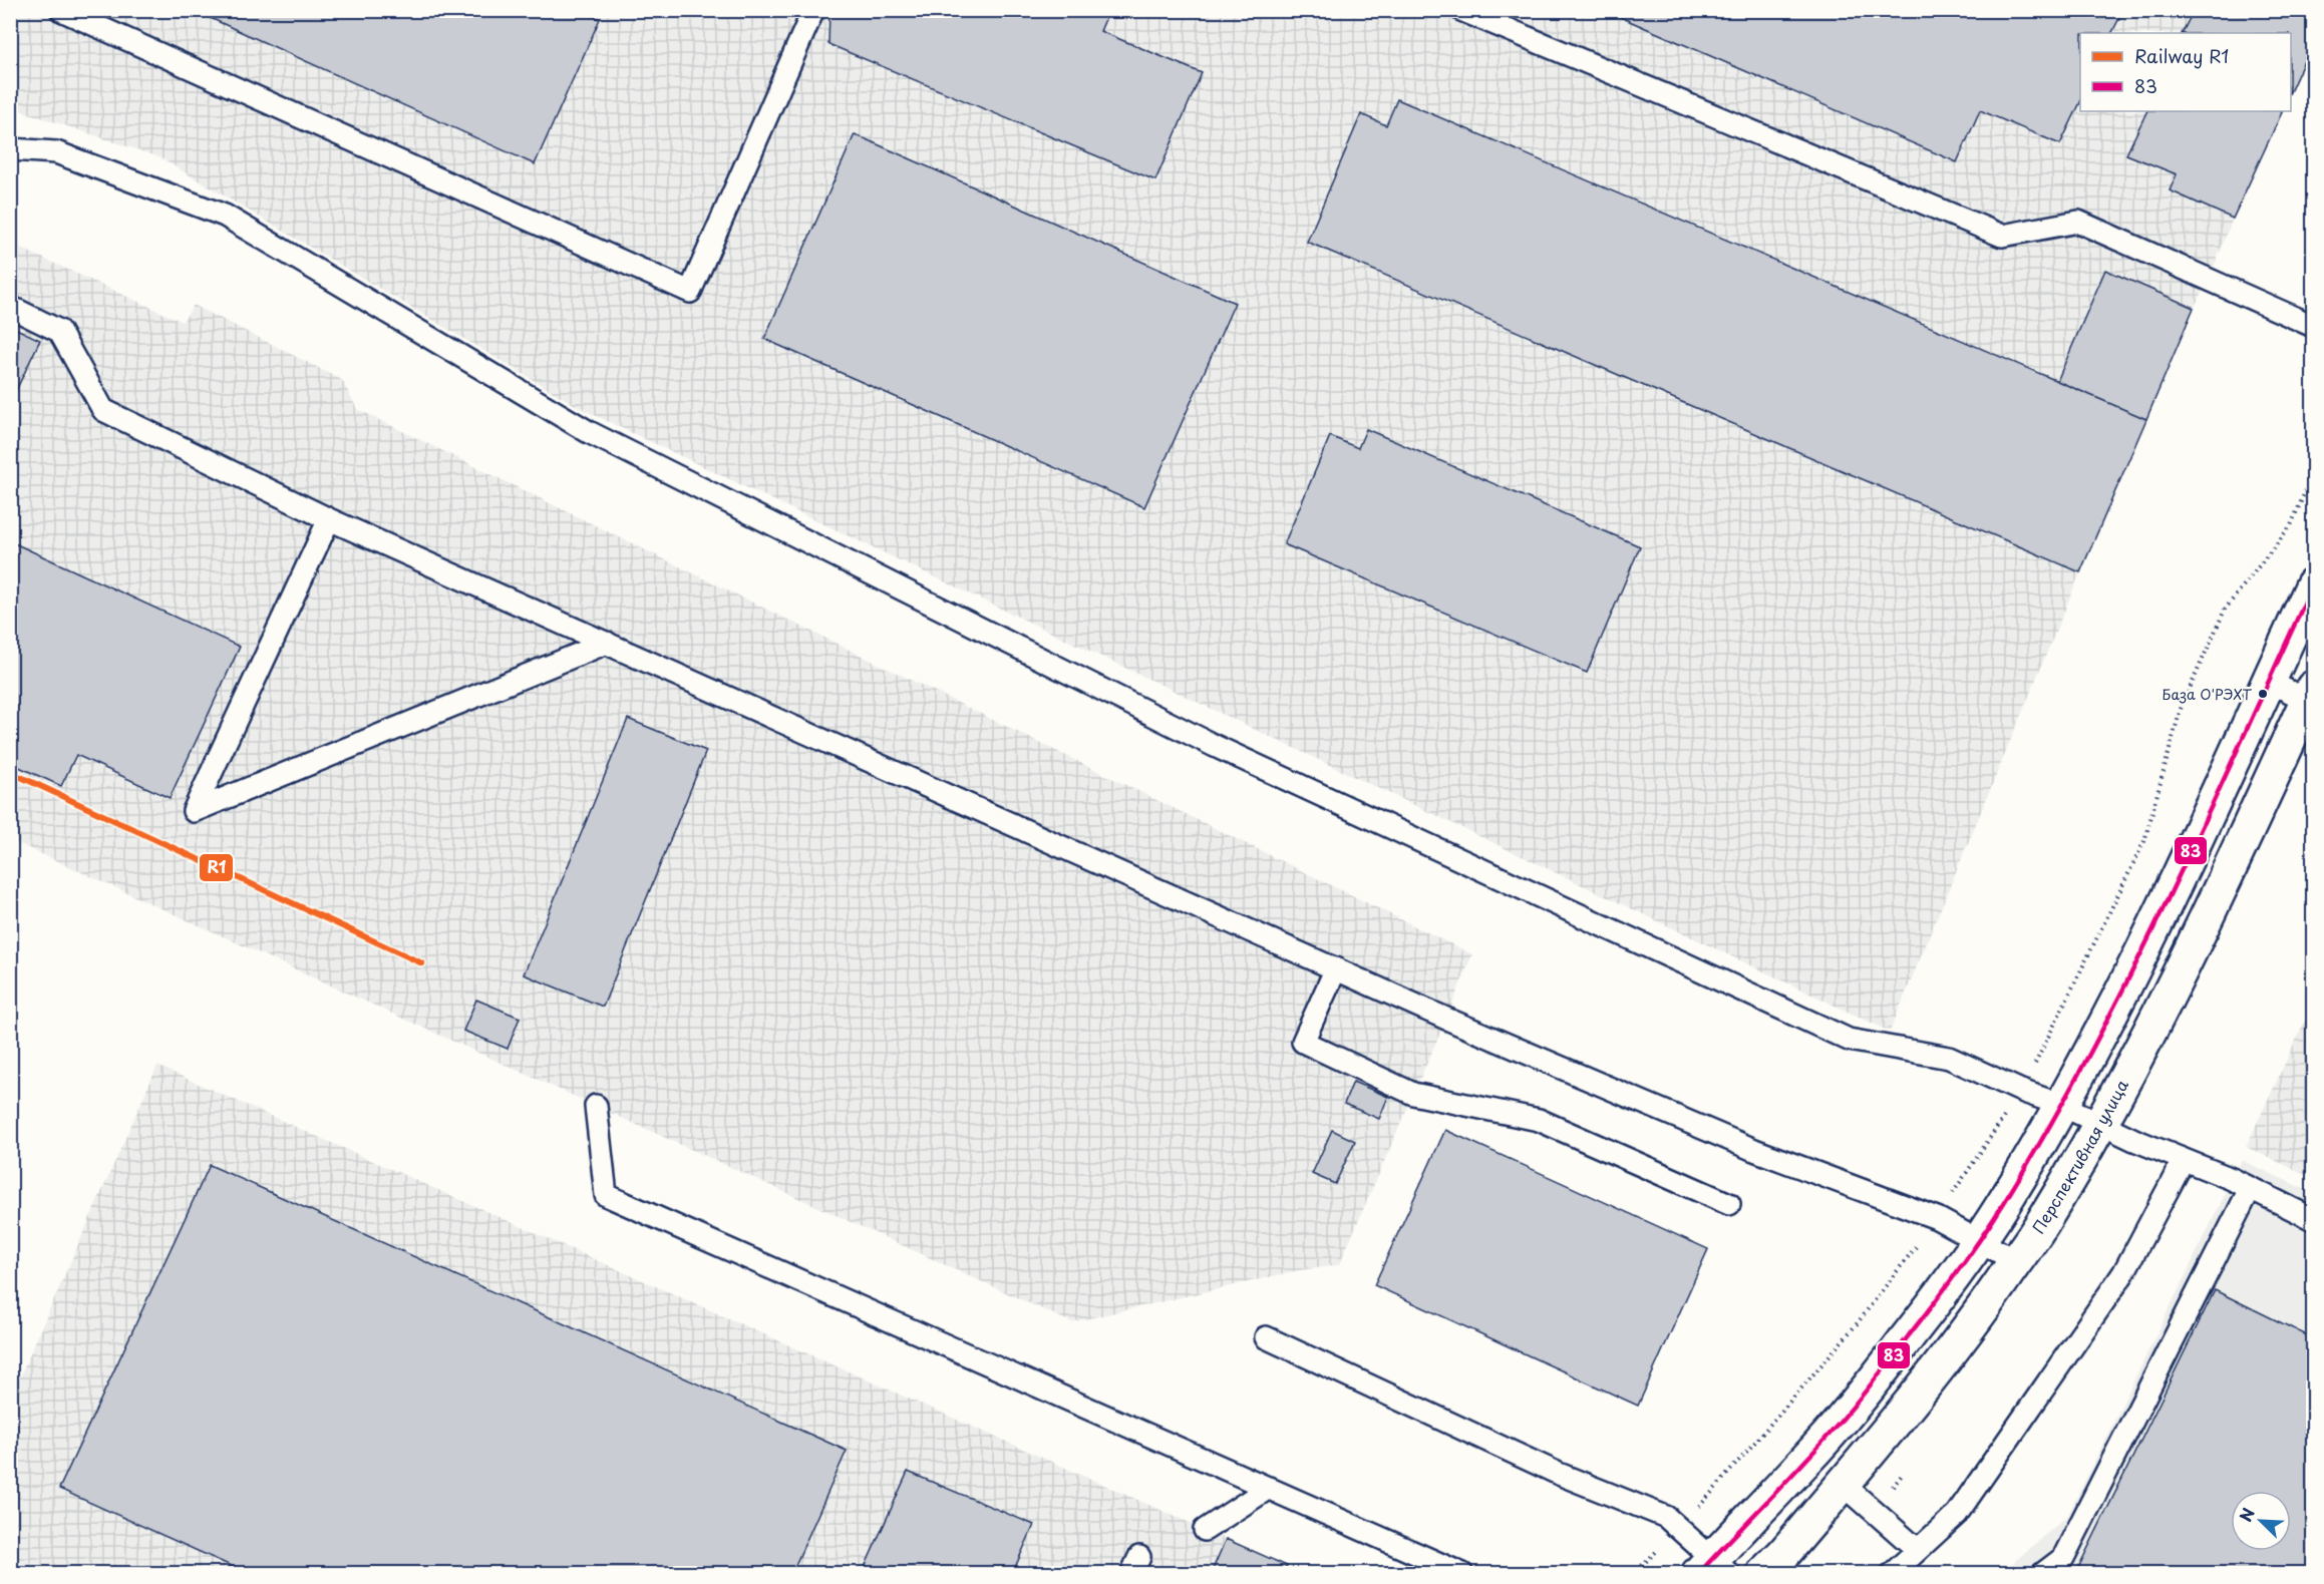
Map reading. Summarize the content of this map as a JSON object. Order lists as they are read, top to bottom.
{
  "streets": {
    "main road": ["Перспективная улица"]
  },
  "places": ["База О'РЭХТ"],
  "lines": ["transit line 83", "rail line R1"],
  "legend": ["Railway R1", "83"],
  "north": "top left"
}
